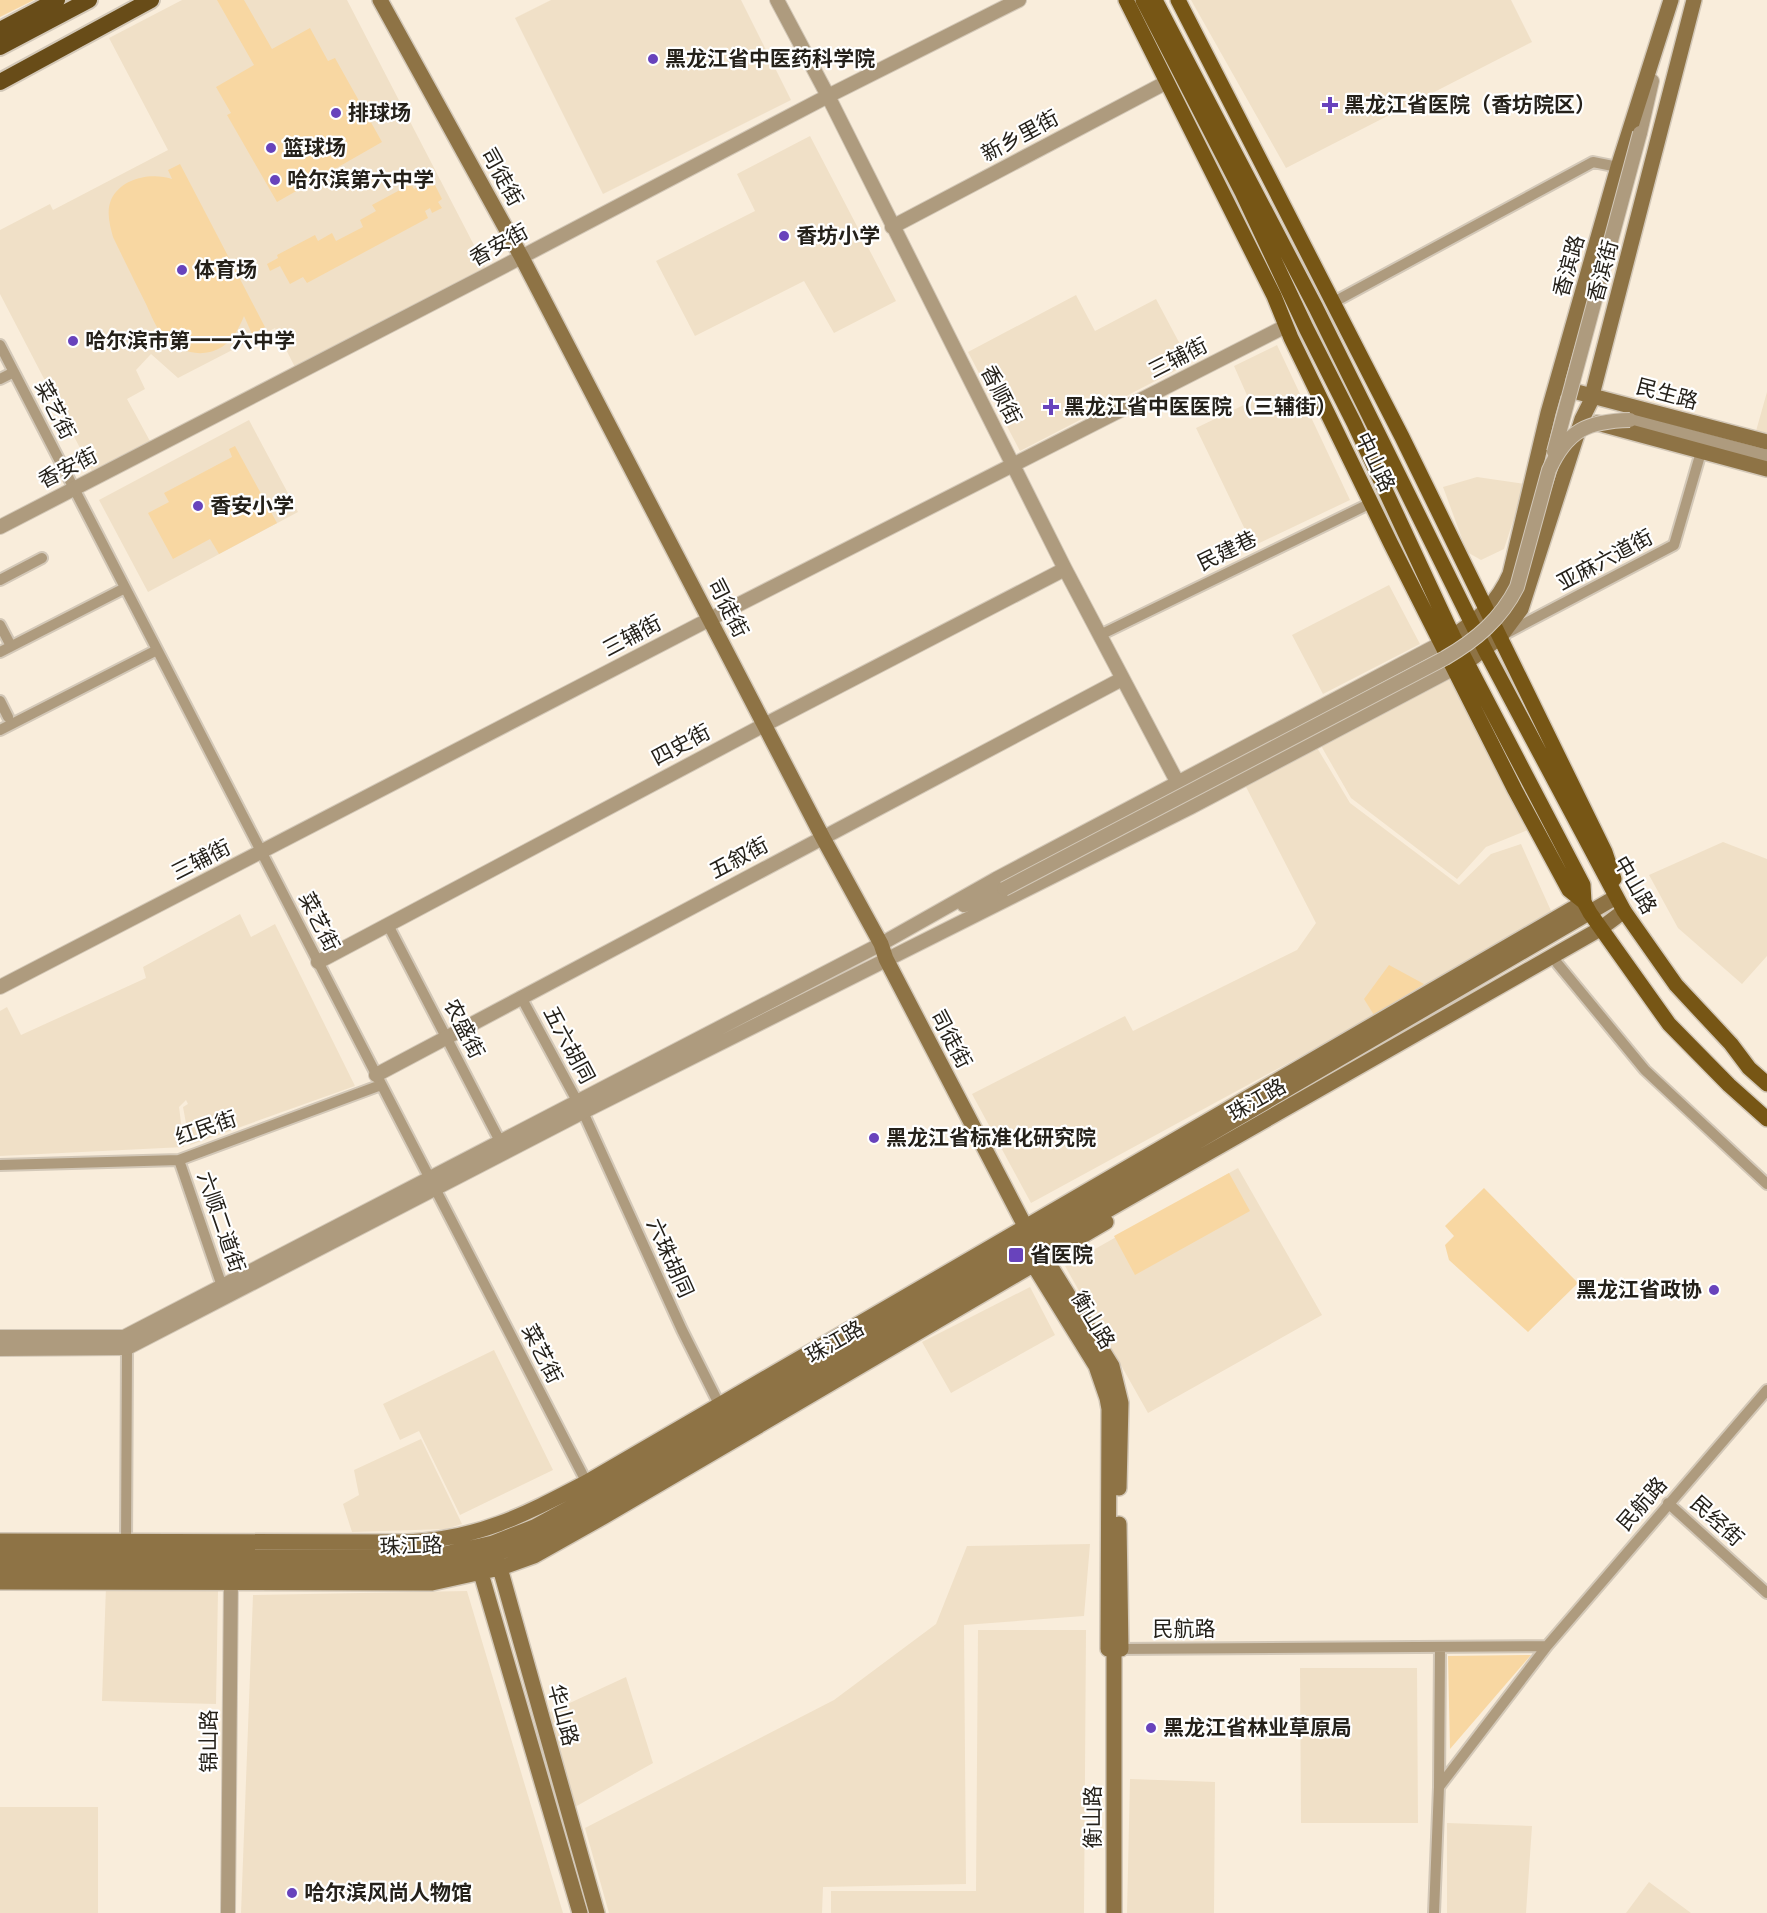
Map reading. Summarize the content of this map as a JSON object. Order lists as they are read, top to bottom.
{
  "streets": {
    "main road": [
      "司徒街",
      "香滨路",
      "香滨街",
      "民生路",
      "中山路",
      "珠江路",
      "衡山路",
      "华山路"
    ],
    "street": [
      "新乡里街",
      "香安街",
      "三辅街",
      "香顺街",
      "菜艺街",
      "民建巷",
      "亚麻六道街",
      "四史街",
      "五叙街",
      "农盛街",
      "五六胡同",
      "红民街",
      "六顺二道街",
      "六珠胡同",
      "民航路",
      "民经街",
      "锦山路"
    ]
  },
  "crossings": [
    ["新乡里街", "香顺街"],
    ["新乡里街", "中山路"],
    ["司徒街", "香安街"],
    ["司徒街", "三辅街"],
    ["司徒街", "四史街"],
    ["司徒街", "五叙街"],
    ["司徒街", "珠江路"],
    ["司徒街", "衡山路"],
    ["香安街", "香顺街"],
    ["香安街", "菜艺街"],
    ["香滨路", "民生路"],
    ["香滨路", "中山路"],
    ["香滨街", "民生路"],
    ["香滨街", "中山路"],
    ["香滨街", "亚麻六道街"],
    ["三辅街", "香顺街"],
    ["三辅街", "菜艺街"],
    ["三辅街", "中山路"],
    ["香顺街", "民建巷"],
    ["香顺街", "四史街"],
    ["香顺街", "五叙街"],
    ["菜艺街", "四史街"],
    ["菜艺街", "五叙街"],
    ["菜艺街", "珠江路"],
    ["菜艺街", "红民街"],
    ["中山路", "民建巷"],
    ["中山路", "珠江路"],
    ["四史街", "农盛街"],
    ["五叙街", "农盛街"],
    ["五叙街", "五六胡同"],
    ["五叙街", "红民街"],
    ["五六胡同", "六珠胡同"],
    ["珠江路", "六珠胡同"],
    ["珠江路", "衡山路"],
    ["珠江路", "华山路"],
    ["珠江路", "锦山路"],
    ["红民街", "六顺二道街"],
    ["衡山路", "民航路"],
    ["民航路", "民经街"]
  ],
  "places": {
    "other": [
      "黑龙江省中医药科学院",
      "排球场",
      "篮球场",
      "哈尔滨第六中学",
      "香坊小学",
      "体育场",
      "哈尔滨市第一一六中学",
      "香安小学",
      "黑龙江省标准化研究院",
      "黑龙江省政协",
      "黑龙江省林业草原局",
      "哈尔滨风尚人物馆"
    ],
    "health": ["黑龙江省医院（香坊院区）", "黑龙江省中医医院（三辅街）"],
    "transit": ["省医院"]
  }
}
